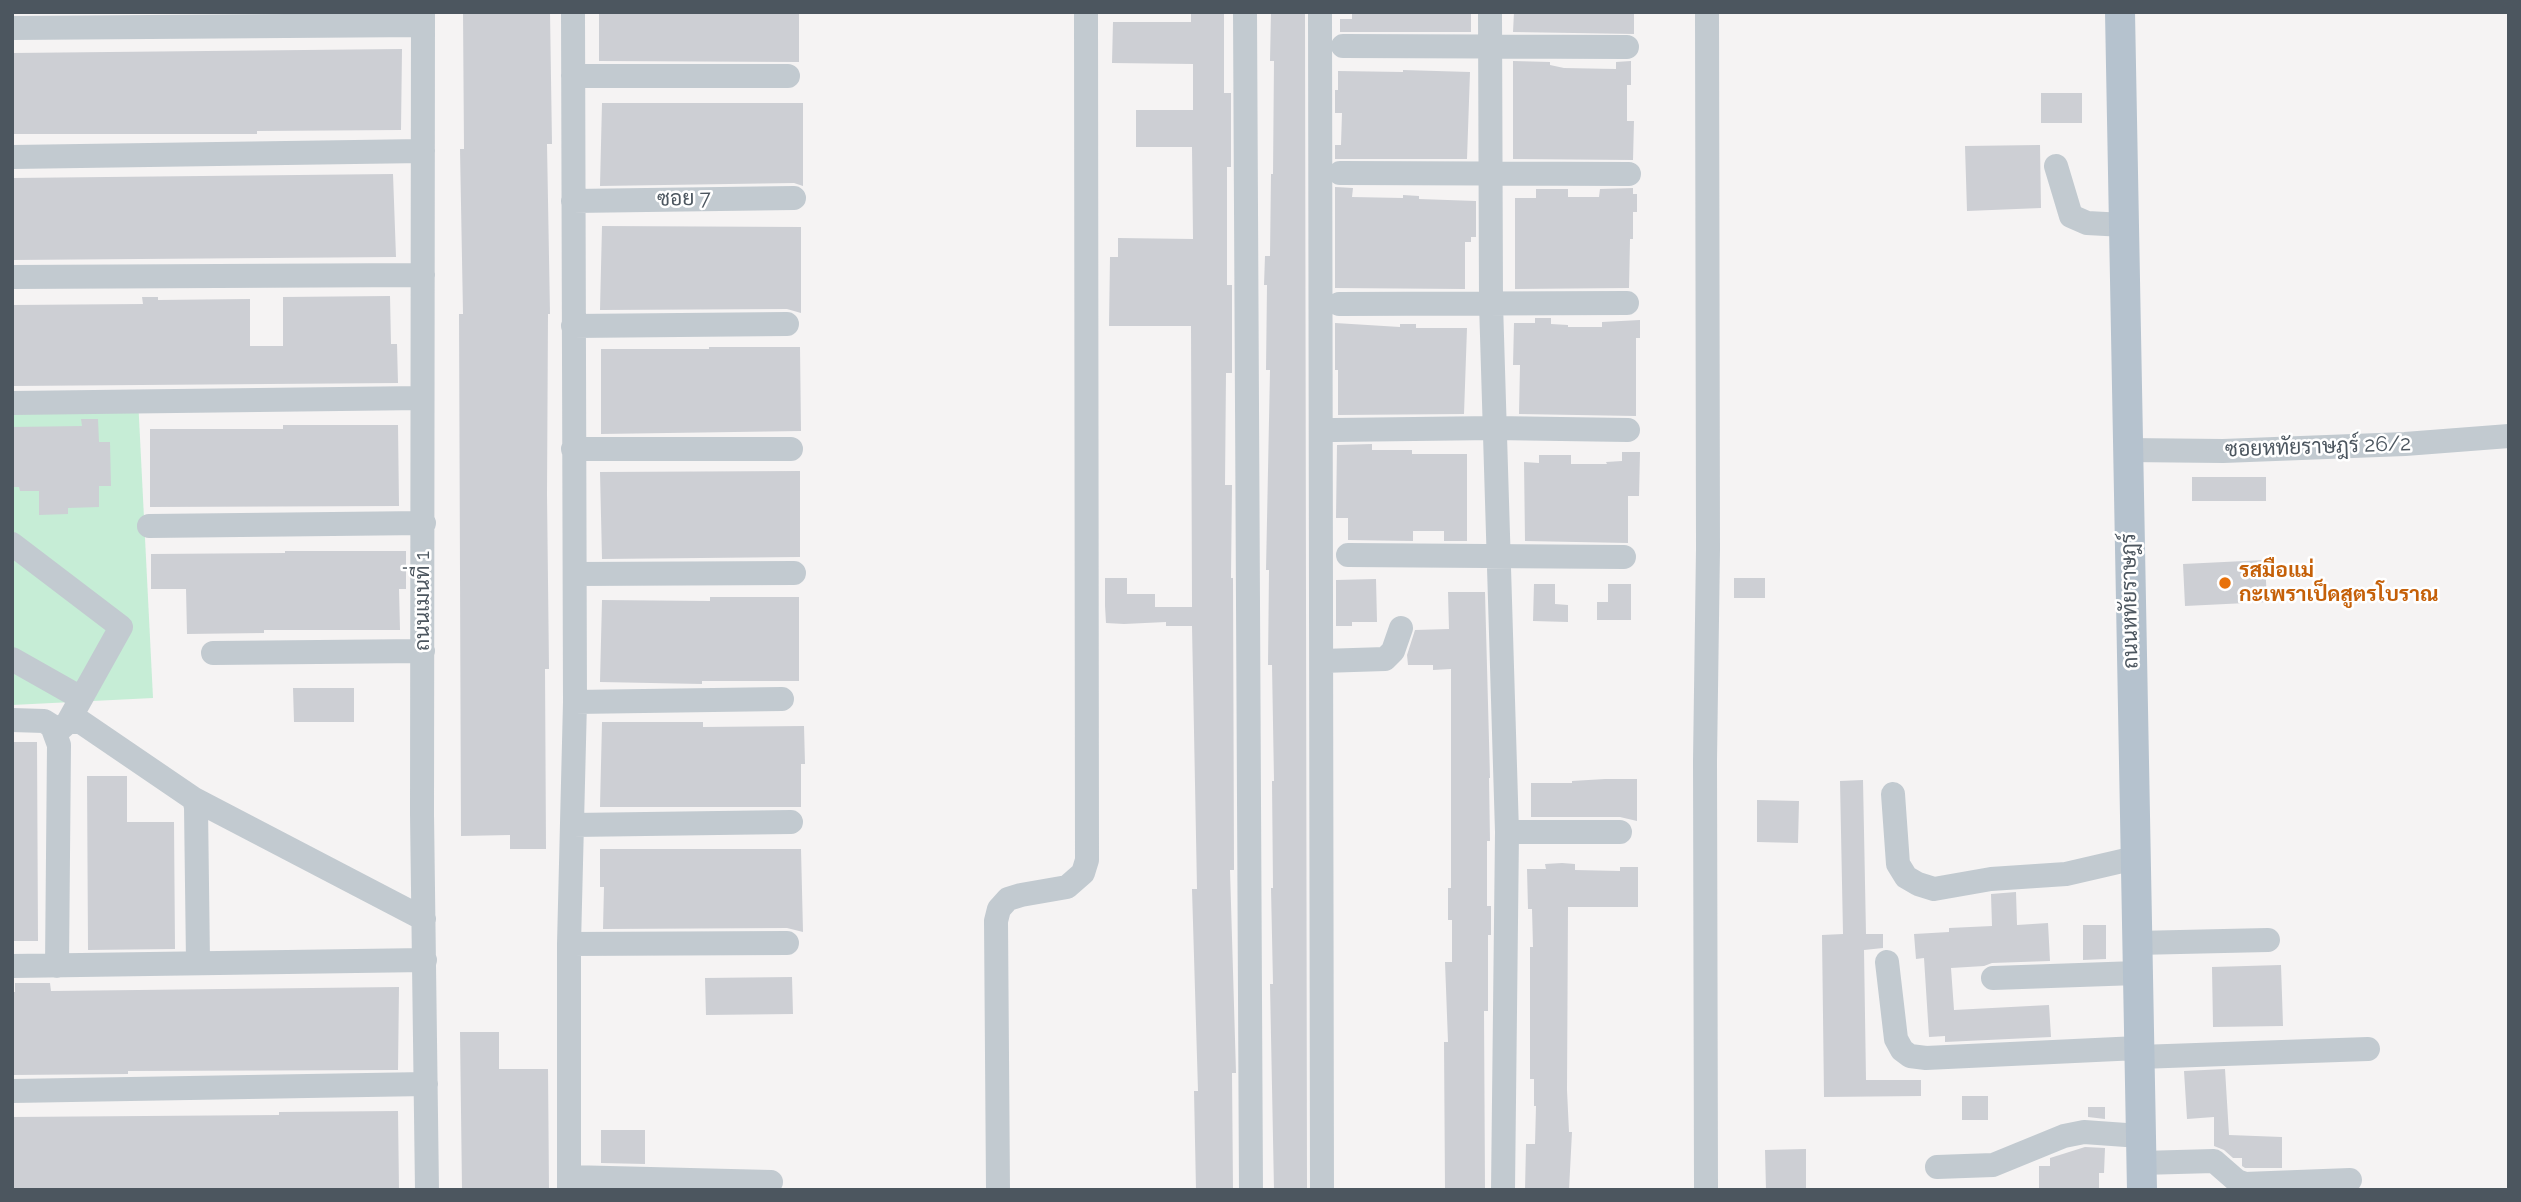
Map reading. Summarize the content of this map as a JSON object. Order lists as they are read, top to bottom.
{
  "streets": {
    "main road": ["ถนนหทัยราษฎร์"],
    "street": ["ซอย 7", "ซอยหทัยราษฎร์ 26/2", "ถนนเมนที่ 1"]
  },
  "crossings": [
    ["ซอยหทัยราษฎร์ 26/2", "ถนนหทัยราษฎร์"]
  ],
  "places": ["รสมือแม่ กะเพราเป็ดสูตรโบราณ"]
}
